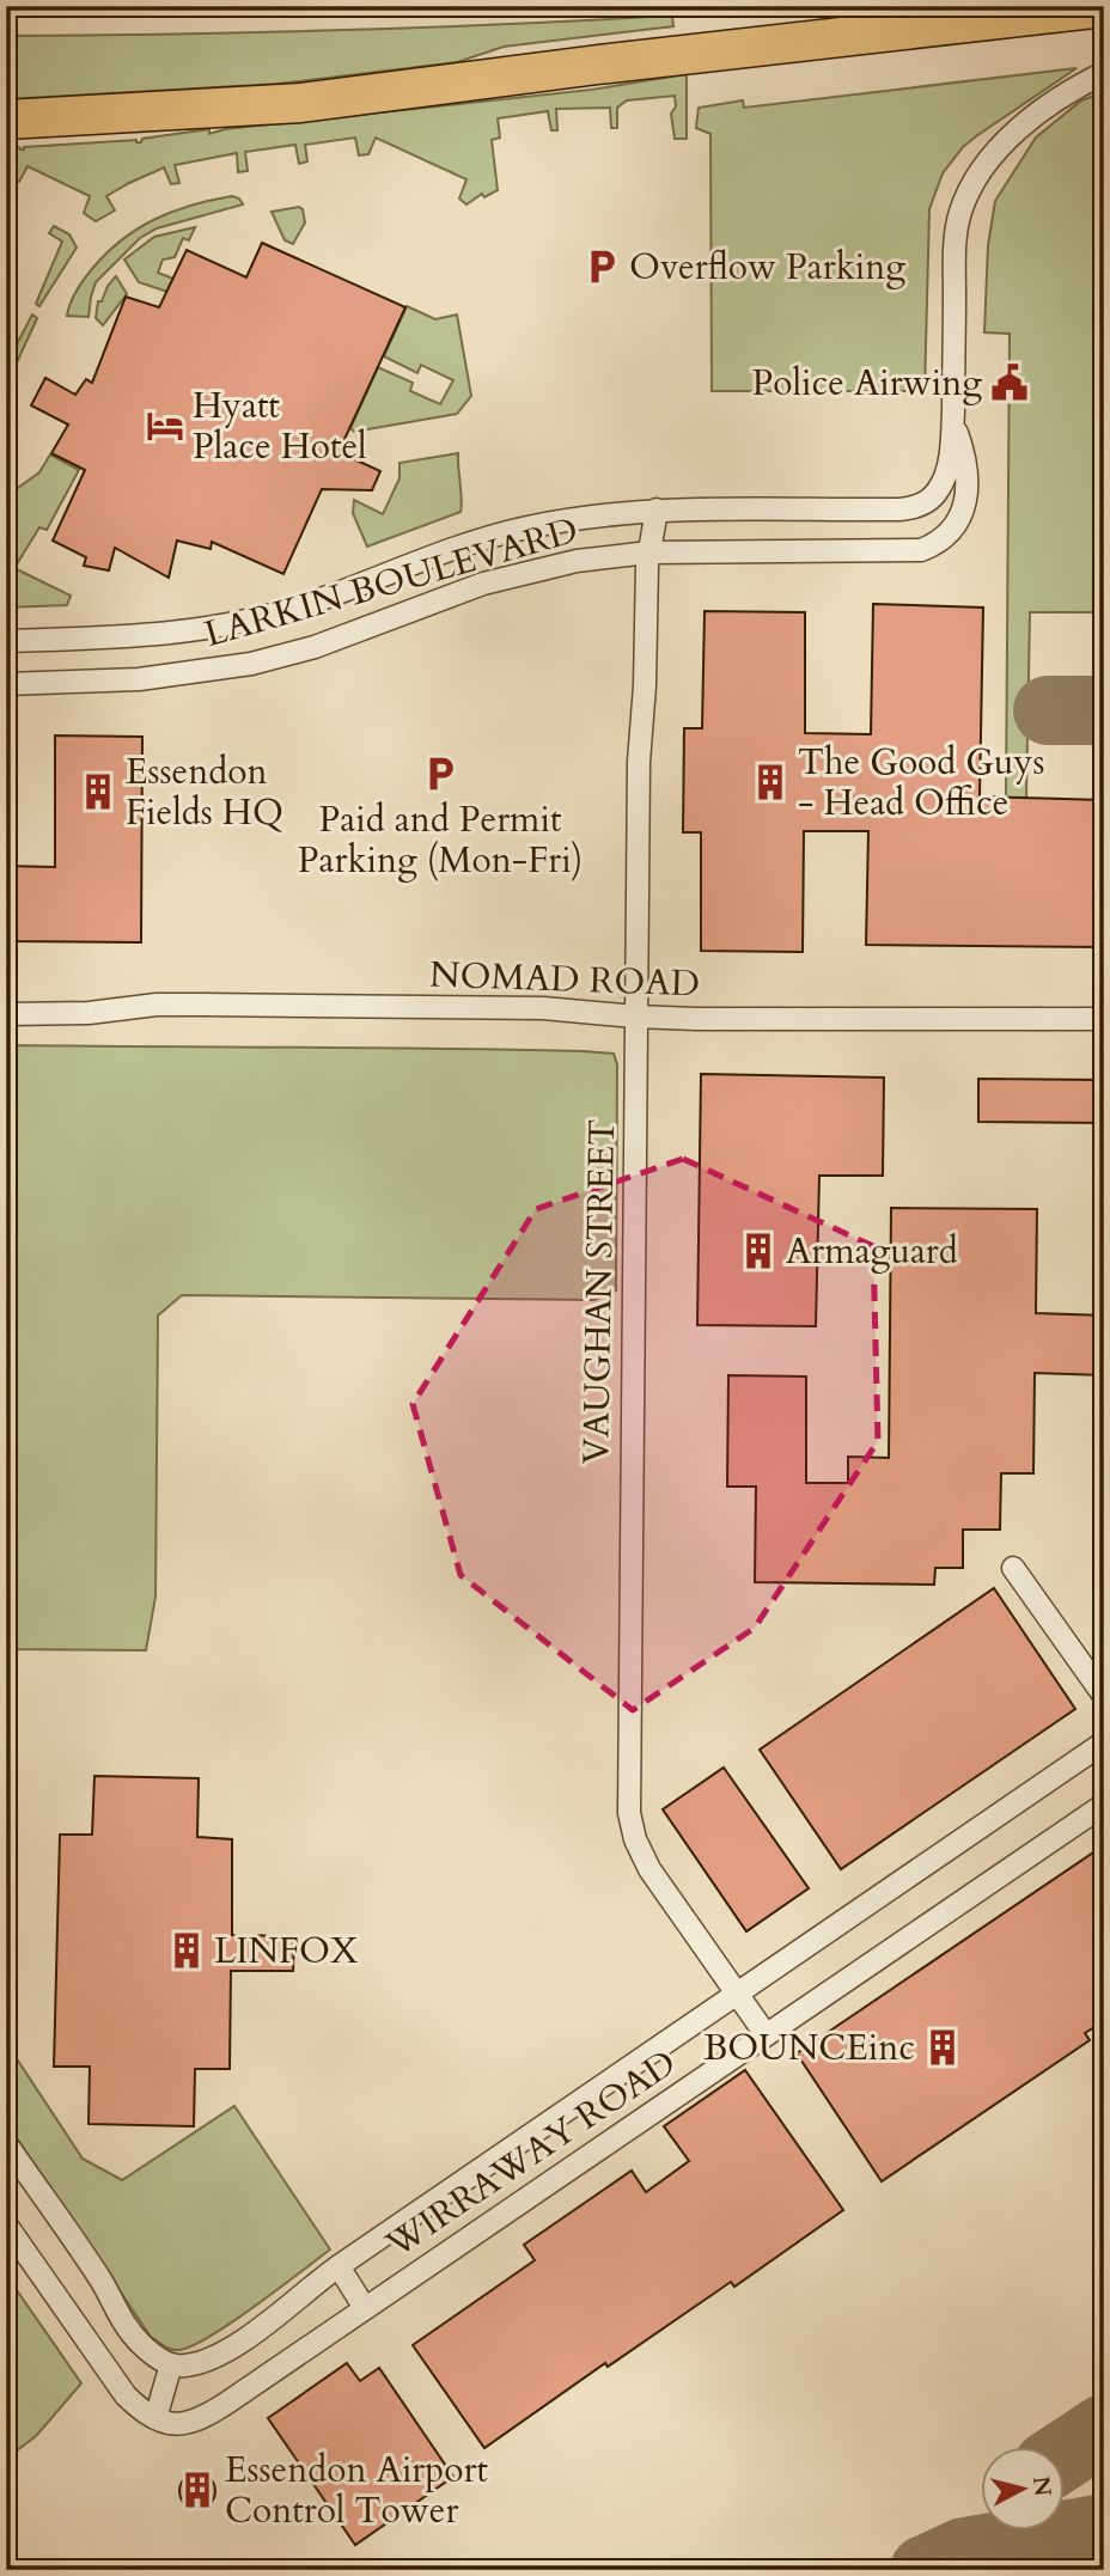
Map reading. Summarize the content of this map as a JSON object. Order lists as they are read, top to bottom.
{
  "streets": {
    "street": [
      "LARKIN BOULEVARD",
      "NOMAD ROAD",
      "VAUGHAN STREET",
      "WIRRAWAY ROAD"
    ]
  },
  "crossings": [
    ["LARKIN BOULEVARD", "VAUGHAN STREET"],
    ["NOMAD ROAD", "VAUGHAN STREET"],
    ["VAUGHAN STREET", "WIRRAWAY ROAD"]
  ],
  "places": {
    "parking": ["Overflow Parking", "Paid and Permit Parking (Mon-Fri)"],
    "public building": ["Police Airwing"],
    "hotel": ["Hyatt Place Hotel"],
    "building": [
      "The Good Guys - Head Office",
      "Essendon Fields HQ",
      "Armaguard",
      "LINFOX",
      "BOUNCEinc",
      "Essendon Airport Control Tower"
    ]
  },
  "north": "right"
}
